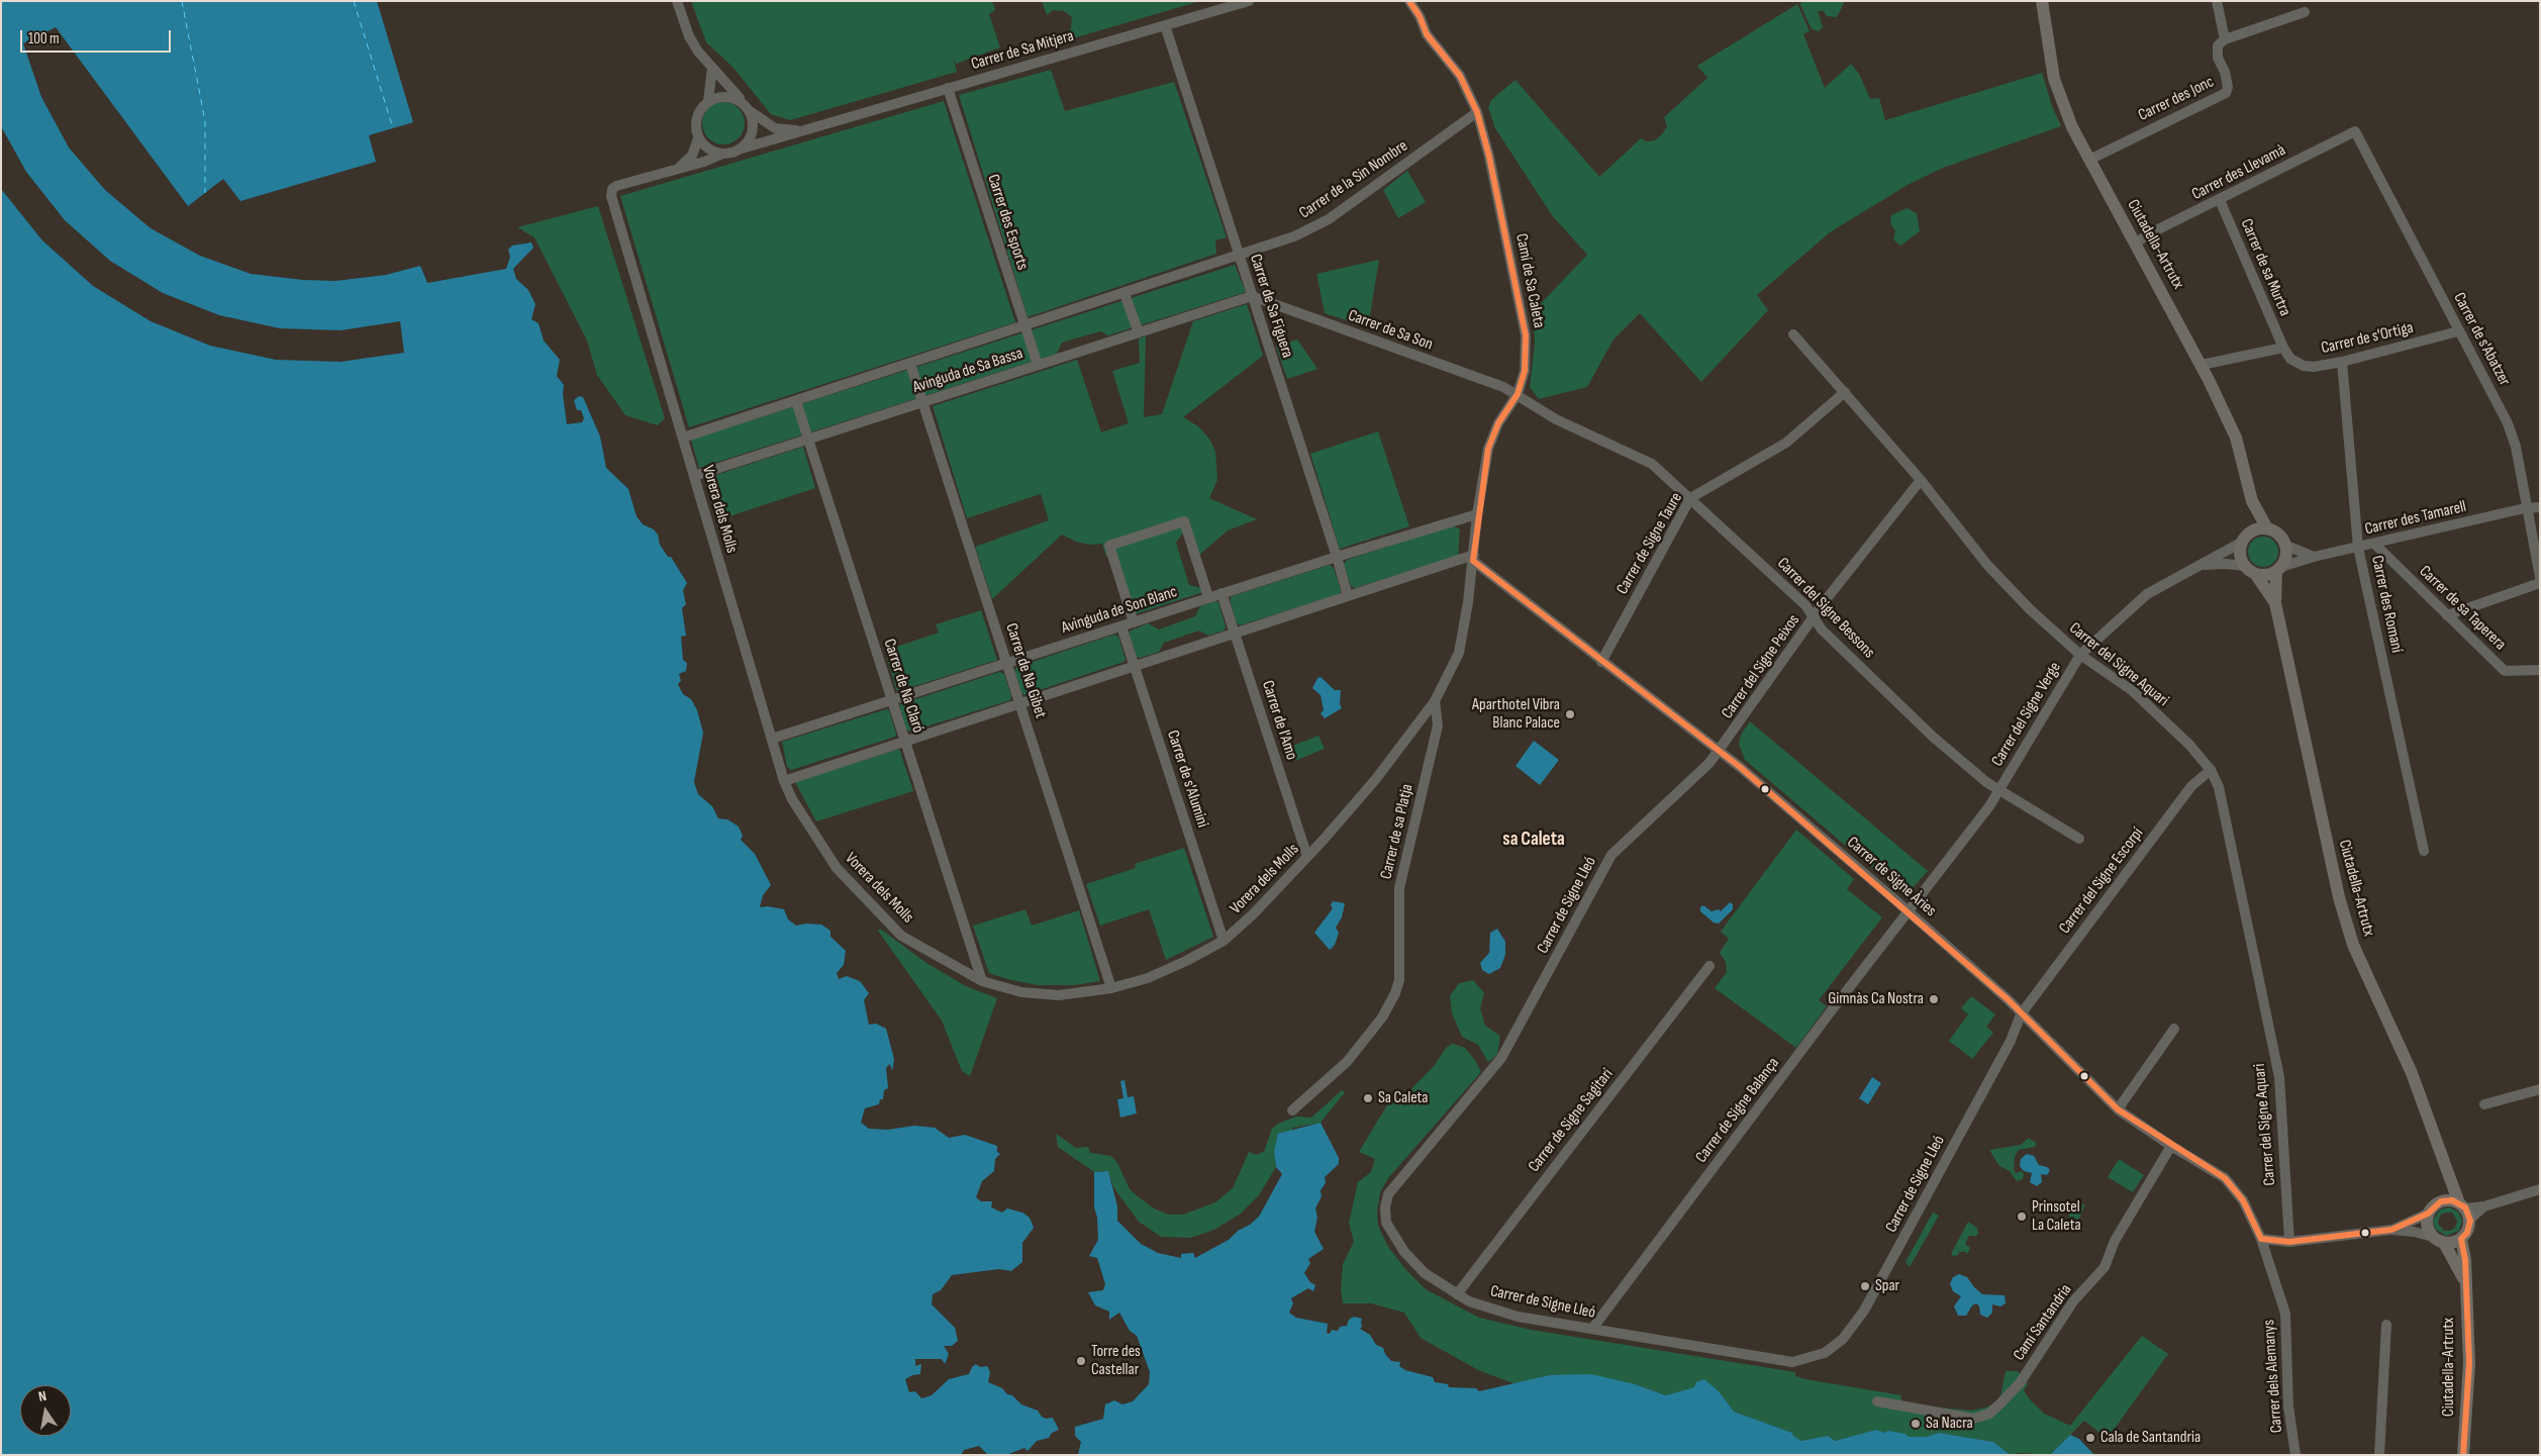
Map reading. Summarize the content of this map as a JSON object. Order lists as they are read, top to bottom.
{
  "streets": {
    "main road": ["Ciutadella-Artrutx"],
    "street": [
      "Carrer de Sa Mitjera",
      "Carrer des Jonc",
      "Carrer des Llevamà",
      "Carrer de la Sin Nombre",
      "Carrer des Esports",
      "Carrer de sa Murtra",
      "Camí de Sa Caleta",
      "Carrer de Sa Figuera",
      "Carrer de Sa Son",
      "Carrer de s'Ortiga",
      "Carrer de s'Abatzer",
      "Avinguda de Sa Bassa",
      "Vorera dels Molls",
      "Carrer des Tamarell",
      "Carrer de Signe Taure",
      "Carrer des Romaní",
      "Carrer del Signe Bessons",
      "Carrer de sa Taperera",
      "Avinguda de Son Blanc",
      "Carrer del Signe Aquari",
      "Carrer del Signe Peixos",
      "Carrer de Na Gibet",
      "Carrer de Na Claró",
      "Carrer del Signe Verge",
      "Carrer de l'Amo",
      "Carrer de s'Alumini",
      "Carrer de sa Platja",
      "Carrer de Signe Àries",
      "Carrer del Signe Escorpí",
      "Carrer de Signe Lleó",
      "Carrer de Signe Balança",
      "Carrer de Signe Sagitari",
      "Camí Santandria",
      "Carrer dels Alemanys"
    ]
  },
  "crossings": [
    ["Carrer de Sa Mitjera", "Carrer des Esports"],
    ["Carrer de Sa Mitjera", "Carrer de Sa Figuera"],
    ["Carrer de Sa Mitjera", "Vorera dels Molls"],
    ["Carrer des Jonc", "Ciutadella-Artrutx"],
    ["Carrer des Llevamà", "Ciutadella-Artrutx"],
    ["Carrer des Llevamà", "Carrer de sa Murtra"],
    ["Carrer des Llevamà", "Carrer de s'Abatzer"],
    ["Carrer de la Sin Nombre", "Camí de Sa Caleta"],
    ["Carrer de la Sin Nombre", "Carrer de Sa Figuera"],
    ["Carrer de la Sin Nombre", "Avinguda de Sa Bassa"],
    ["Carrer des Esports", "Avinguda de Sa Bassa"],
    ["Carrer de sa Murtra", "Carrer de s'Ortiga"],
    ["Camí de Sa Caleta", "Carrer de Sa Son"],
    ["Camí de Sa Caleta", "Vorera dels Molls"],
    ["Camí de Sa Caleta", "Carrer del Signe Bessons"],
    ["Camí de Sa Caleta", "Avinguda de Son Blanc"],
    ["Camí de Sa Caleta", "Carrer de Signe Àries"],
    ["Carrer de Sa Figuera", "Carrer de Sa Son"],
    ["Carrer de Sa Figuera", "Avinguda de Sa Bassa"],
    ["Carrer de Sa Figuera", "Avinguda de Son Blanc"],
    ["Carrer de Sa Son", "Avinguda de Sa Bassa"],
    ["Carrer de Sa Son", "Carrer del Signe Bessons"],
    ["Carrer de s'Ortiga", "Carrer de s'Abatzer"],
    ["Carrer de s'Ortiga", "Carrer des Romaní"],
    ["Carrer de s'Abatzer", "Carrer des Tamarell"],
    ["Avinguda de Sa Bassa", "Vorera dels Molls"],
    ["Avinguda de Sa Bassa", "Carrer de Na Gibet"],
    ["Avinguda de Sa Bassa", "Carrer de Na Claró"],
    ["Vorera dels Molls", "Avinguda de Son Blanc"],
    ["Vorera dels Molls", "Carrer de Na Gibet"],
    ["Vorera dels Molls", "Carrer de Na Claró"],
    ["Vorera dels Molls", "Carrer de l'Amo"],
    ["Vorera dels Molls", "Carrer de s'Alumini"],
    ["Vorera dels Molls", "Carrer de sa Platja"],
    ["Vorera dels Molls", "Carrer de Signe Àries"],
    ["Carrer des Tamarell", "Carrer des Romaní"],
    ["Carrer des Tamarell", "Carrer de sa Taperera"],
    ["Carrer des Tamarell", "Carrer del Signe Verge"],
    ["Carrer de Signe Taure", "Carrer del Signe Bessons"],
    ["Carrer de Signe Taure", "Carrer del Signe Aquari"],
    ["Carrer de Signe Taure", "Carrer de Signe Àries"],
    ["Carrer del Signe Bessons", "Carrer del Signe Peixos"],
    ["Carrer del Signe Bessons", "Carrer del Signe Verge"],
    ["Avinguda de Son Blanc", "Carrer de Na Gibet"],
    ["Avinguda de Son Blanc", "Carrer de Na Claró"],
    ["Avinguda de Son Blanc", "Carrer de l'Amo"],
    ["Avinguda de Son Blanc", "Carrer de s'Alumini"],
    ["Carrer del Signe Aquari", "Carrer del Signe Peixos"],
    ["Carrer del Signe Aquari", "Carrer del Signe Verge"],
    ["Carrer del Signe Aquari", "Carrer del Signe Escorpí"],
    ["Carrer del Signe Peixos", "Carrer de Signe Àries"],
    ["Carrer del Signe Peixos", "Carrer de Signe Lleó"],
    ["Carrer del Signe Verge", "Carrer de Signe Àries"],
    ["Carrer del Signe Verge", "Carrer de Signe Balança"],
    ["Carrer de Signe Àries", "Carrer del Signe Escorpí"],
    ["Carrer de Signe Àries", "Carrer de Signe Lleó"],
    ["Carrer de Signe Àries", "Carrer de Signe Balança"],
    ["Carrer de Signe Àries", "Camí Santandria"],
    ["Carrer de Signe Àries", "Carrer dels Alemanys"],
    ["Carrer del Signe Escorpí", "Carrer de Signe Lleó"],
    ["Carrer de Signe Lleó", "Carrer de Signe Balança"],
    ["Carrer de Signe Lleó", "Carrer de Signe Sagitari"]
  ],
  "districts": ["sa Caleta"],
  "places": [
    "Aparthotel Vibra Blanc Palace",
    "Gimnàs Ca Nostra",
    "Sa Caleta",
    "Prinsotel La Caleta",
    "Spar",
    "Torre des Castellar",
    "Sa Nacra",
    "Cala de Santandria"
  ],
  "scale_bar": "100 m",
  "north": "top"
}
